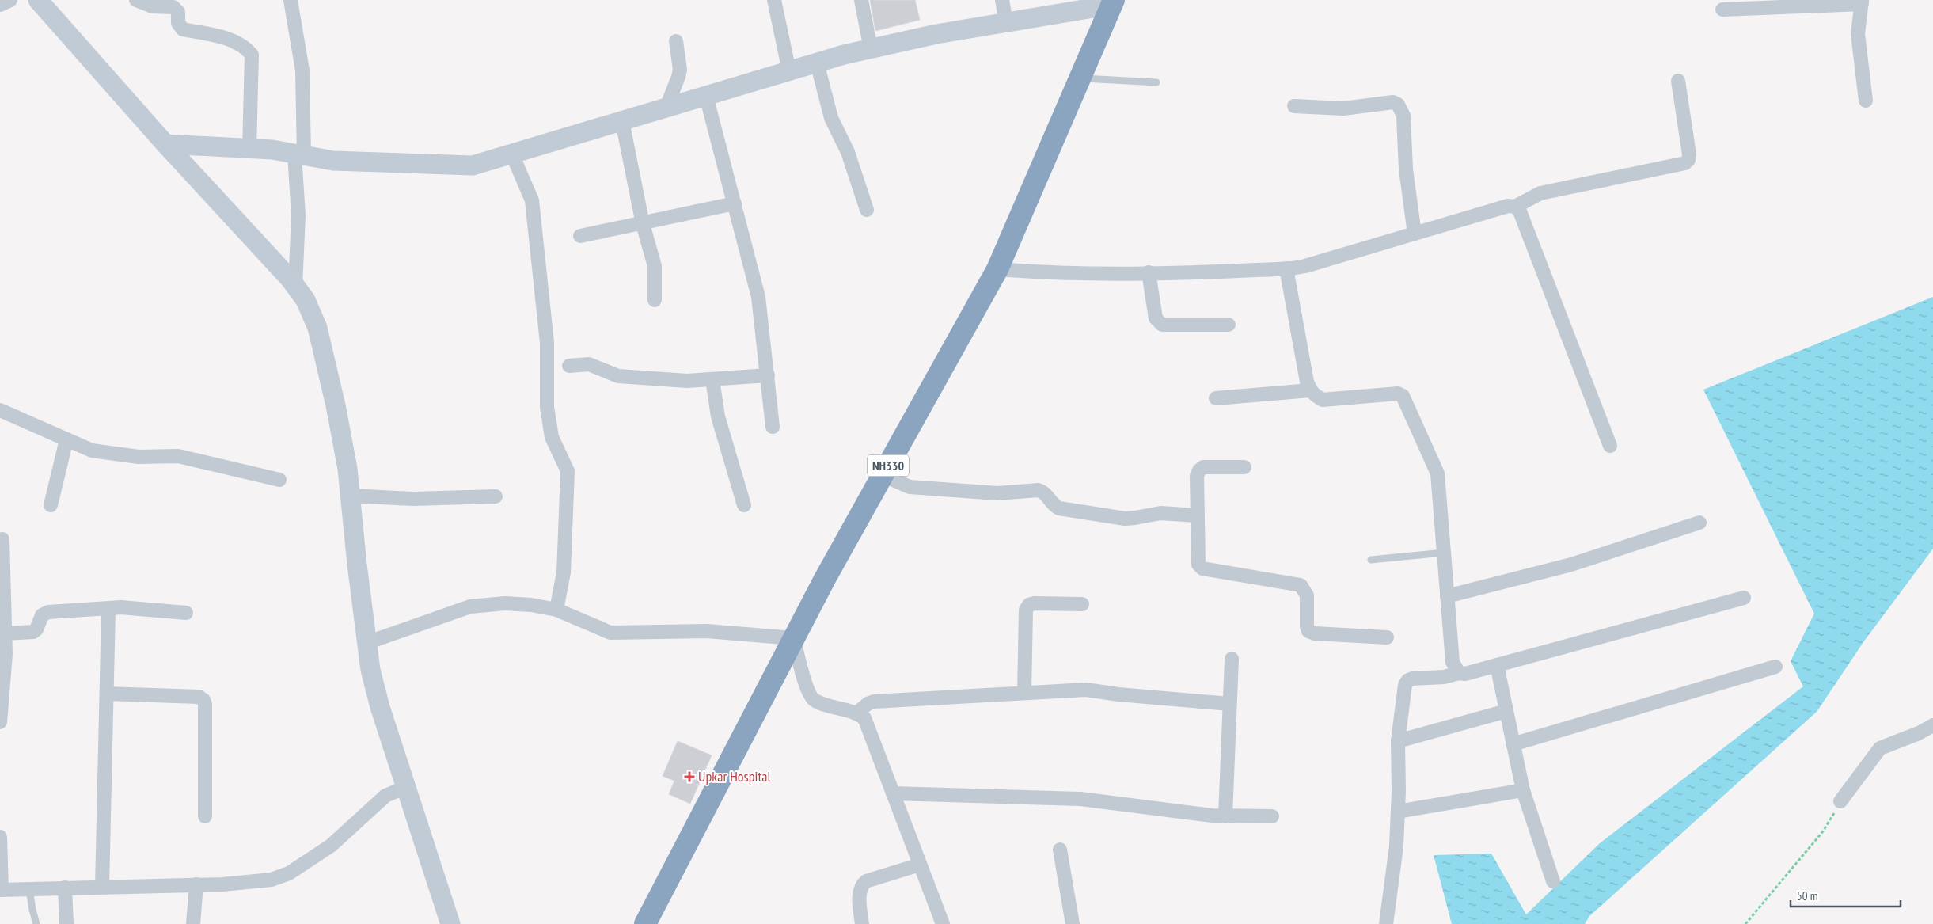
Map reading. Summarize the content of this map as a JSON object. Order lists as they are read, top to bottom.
{
  "streets": {
    "highway": ["NH330"]
  },
  "places": {
    "health": ["Upkar Hospital"]
  },
  "scale_bar": "50 m"
}
